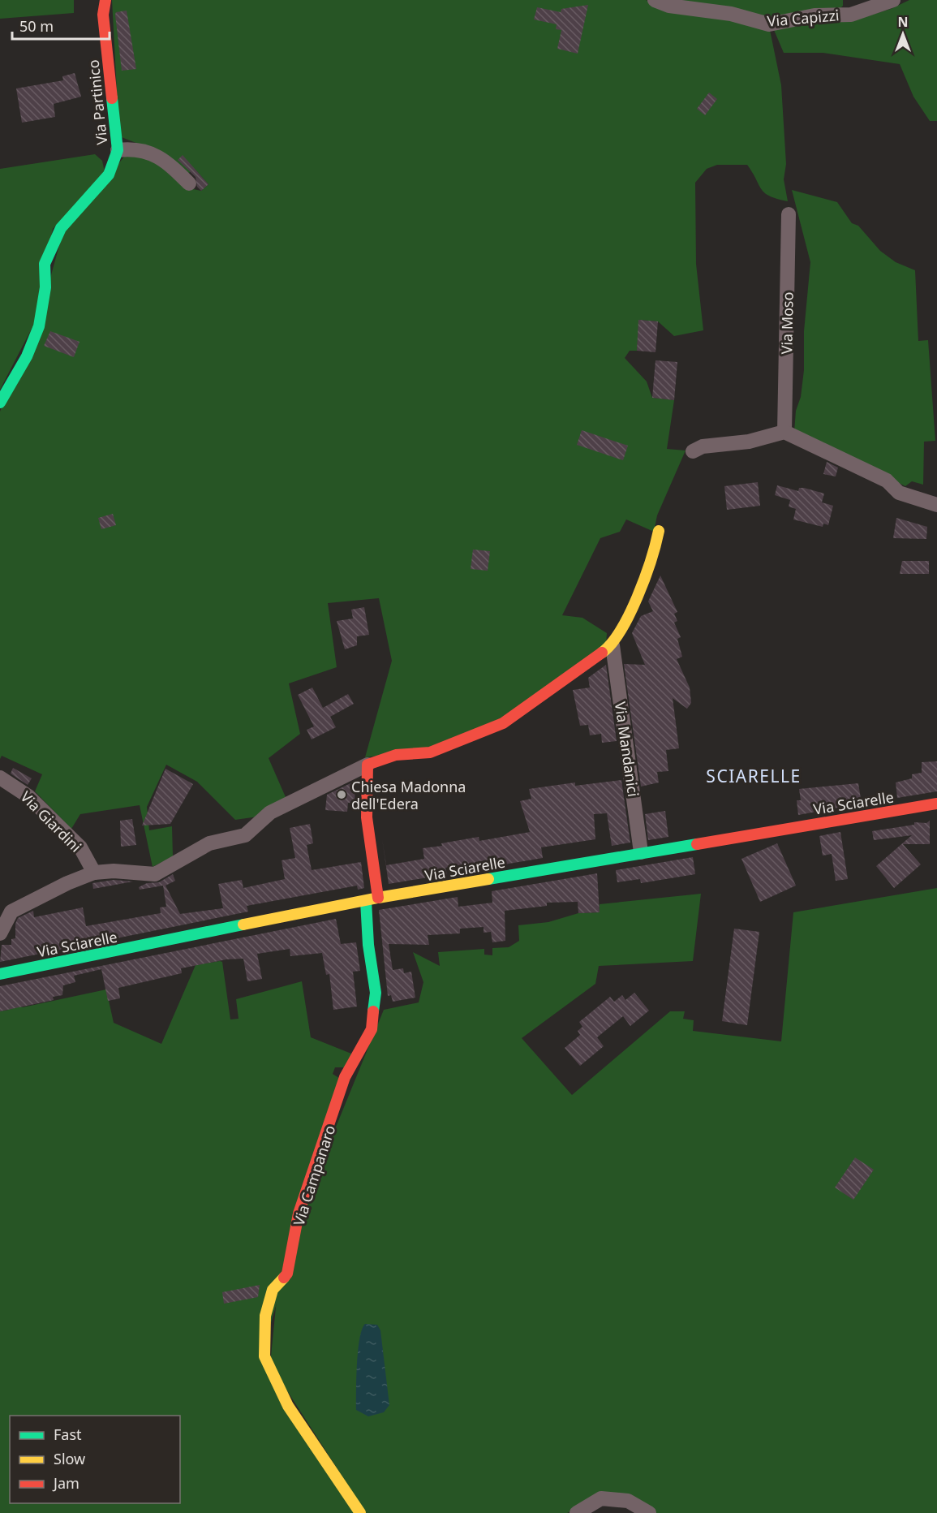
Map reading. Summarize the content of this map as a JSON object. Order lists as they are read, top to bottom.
{
  "streets": {
    "street": [
      "Via Capizzi",
      "Via Partinico",
      "Via Moso",
      "Via Mandanici",
      "Via Sciarelle",
      "Via Giardini",
      "Via Campanaro"
    ]
  },
  "crossings": [
    ["Via Mandanici", "Via Sciarelle"],
    ["Via Sciarelle", "Via Campanaro"]
  ],
  "districts": ["SCIARELLE"],
  "places": ["Chiesa Madonna dell'Edera"],
  "legend": ["Fast", "Slow", "Jam"],
  "scale_bar": "50 m",
  "north": "top"
}
